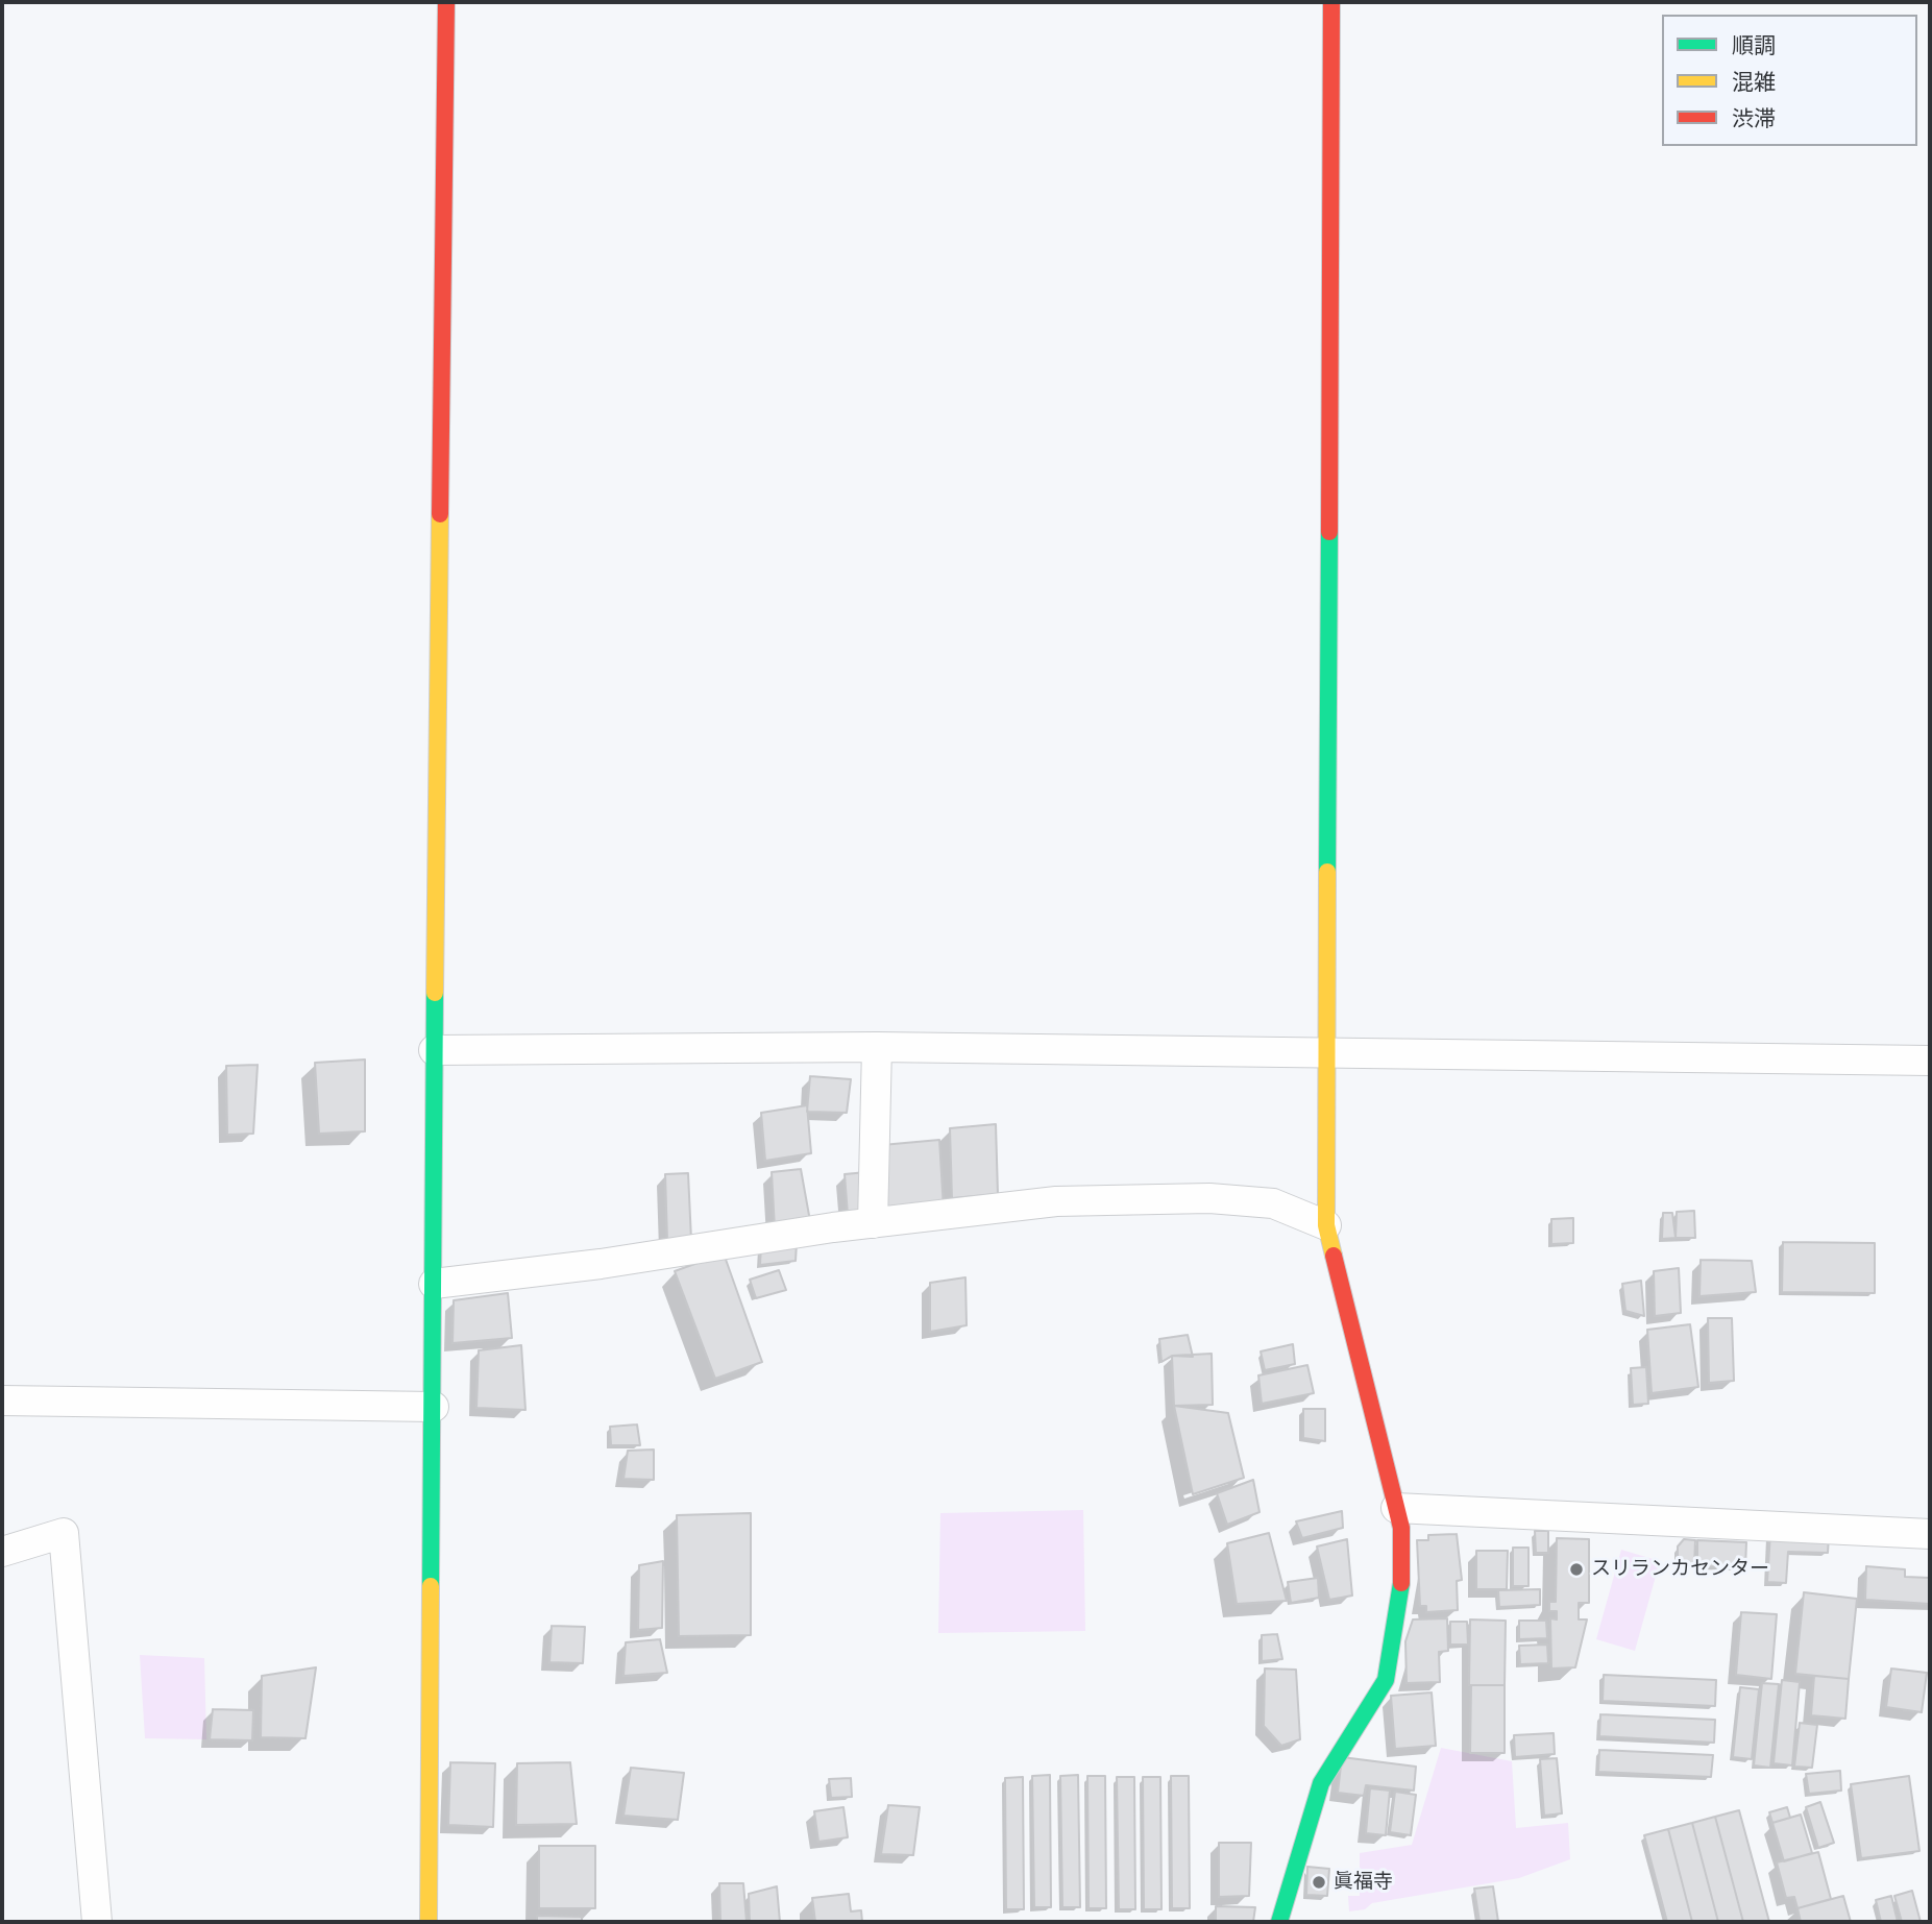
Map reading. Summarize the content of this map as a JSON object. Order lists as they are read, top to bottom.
{
  "places": ["スリランカセンター", "眞福寺"],
  "legend": ["順調", "混雑", "渋滞"]
}
